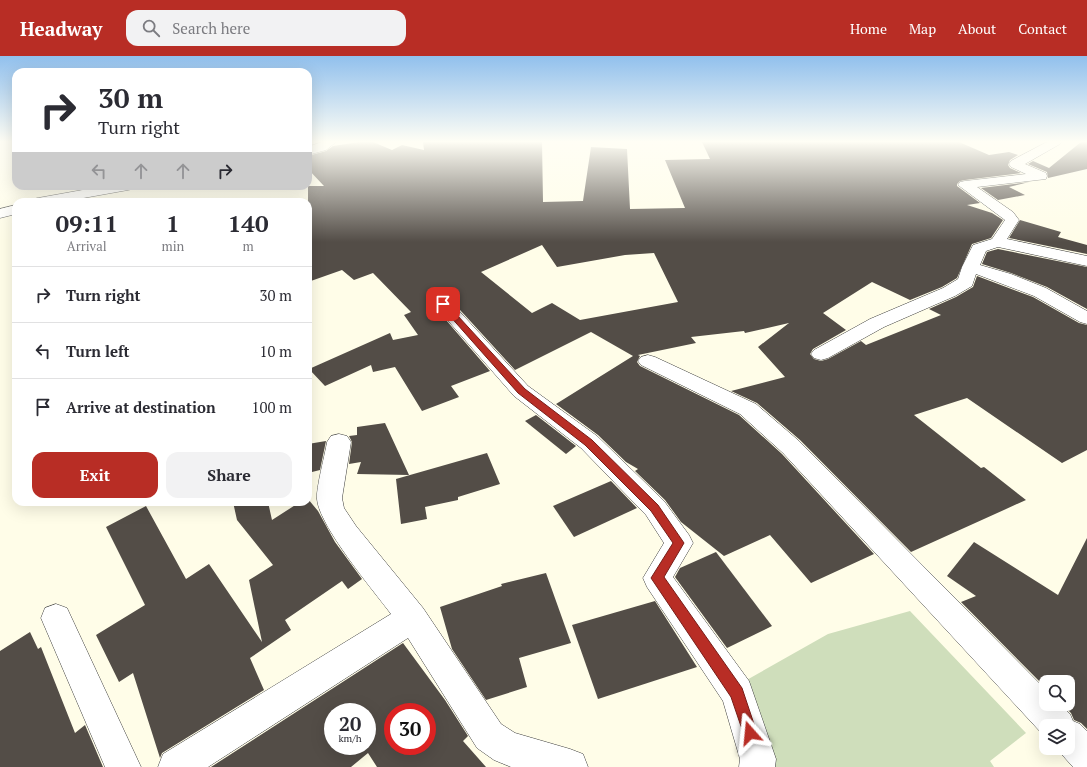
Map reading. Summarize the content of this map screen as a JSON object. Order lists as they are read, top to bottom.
{
  "page": {
    "header": "Headway",
    "search": "Search here",
    "nav": [
      "Home",
      "Map",
      "About",
      "Contact"
    ],
    "turn": ["30 m", "Turn right"],
    "eta": [
      "09:11",
      "Arrival",
      "1",
      "min",
      "140",
      "m"
    ],
    "list": [
      {
        "name": "Turn right",
        "value": "30 m"
      },
      {
        "name": "Turn left",
        "value": "10 m"
      },
      {
        "name": "Arrive at destination",
        "value": "100 m"
      }
    ],
    "buttons": ["Exit", "Share"],
    "speed": "20 km/h",
    "limit": "30"
  }
}
